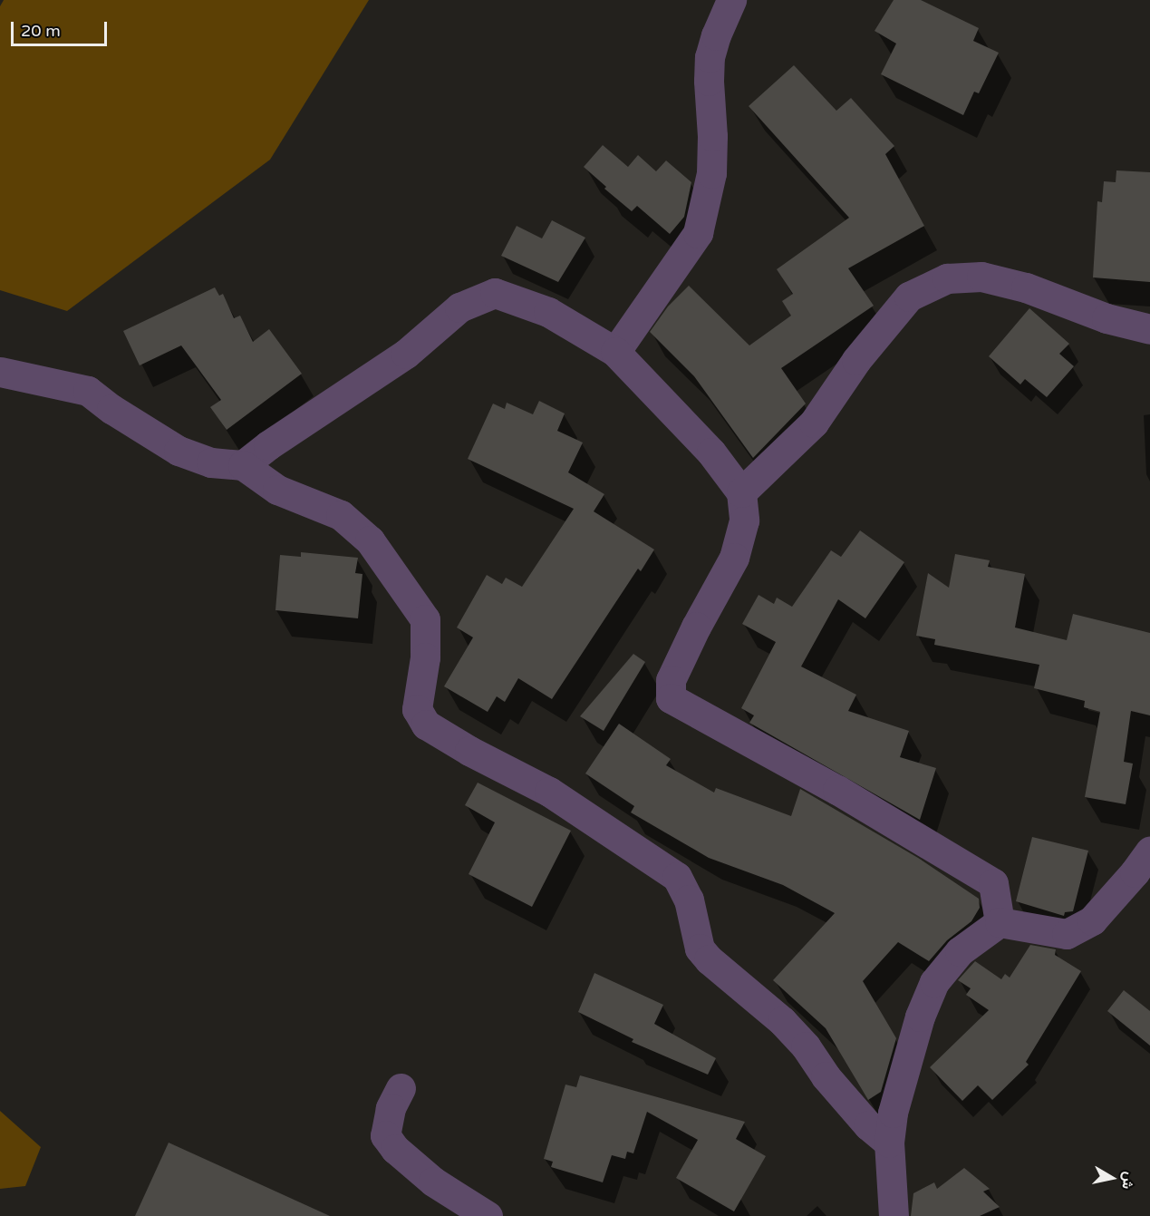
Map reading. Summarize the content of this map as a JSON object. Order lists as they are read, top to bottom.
{
  "scale_bar": "20 m",
  "north": "right"
}
